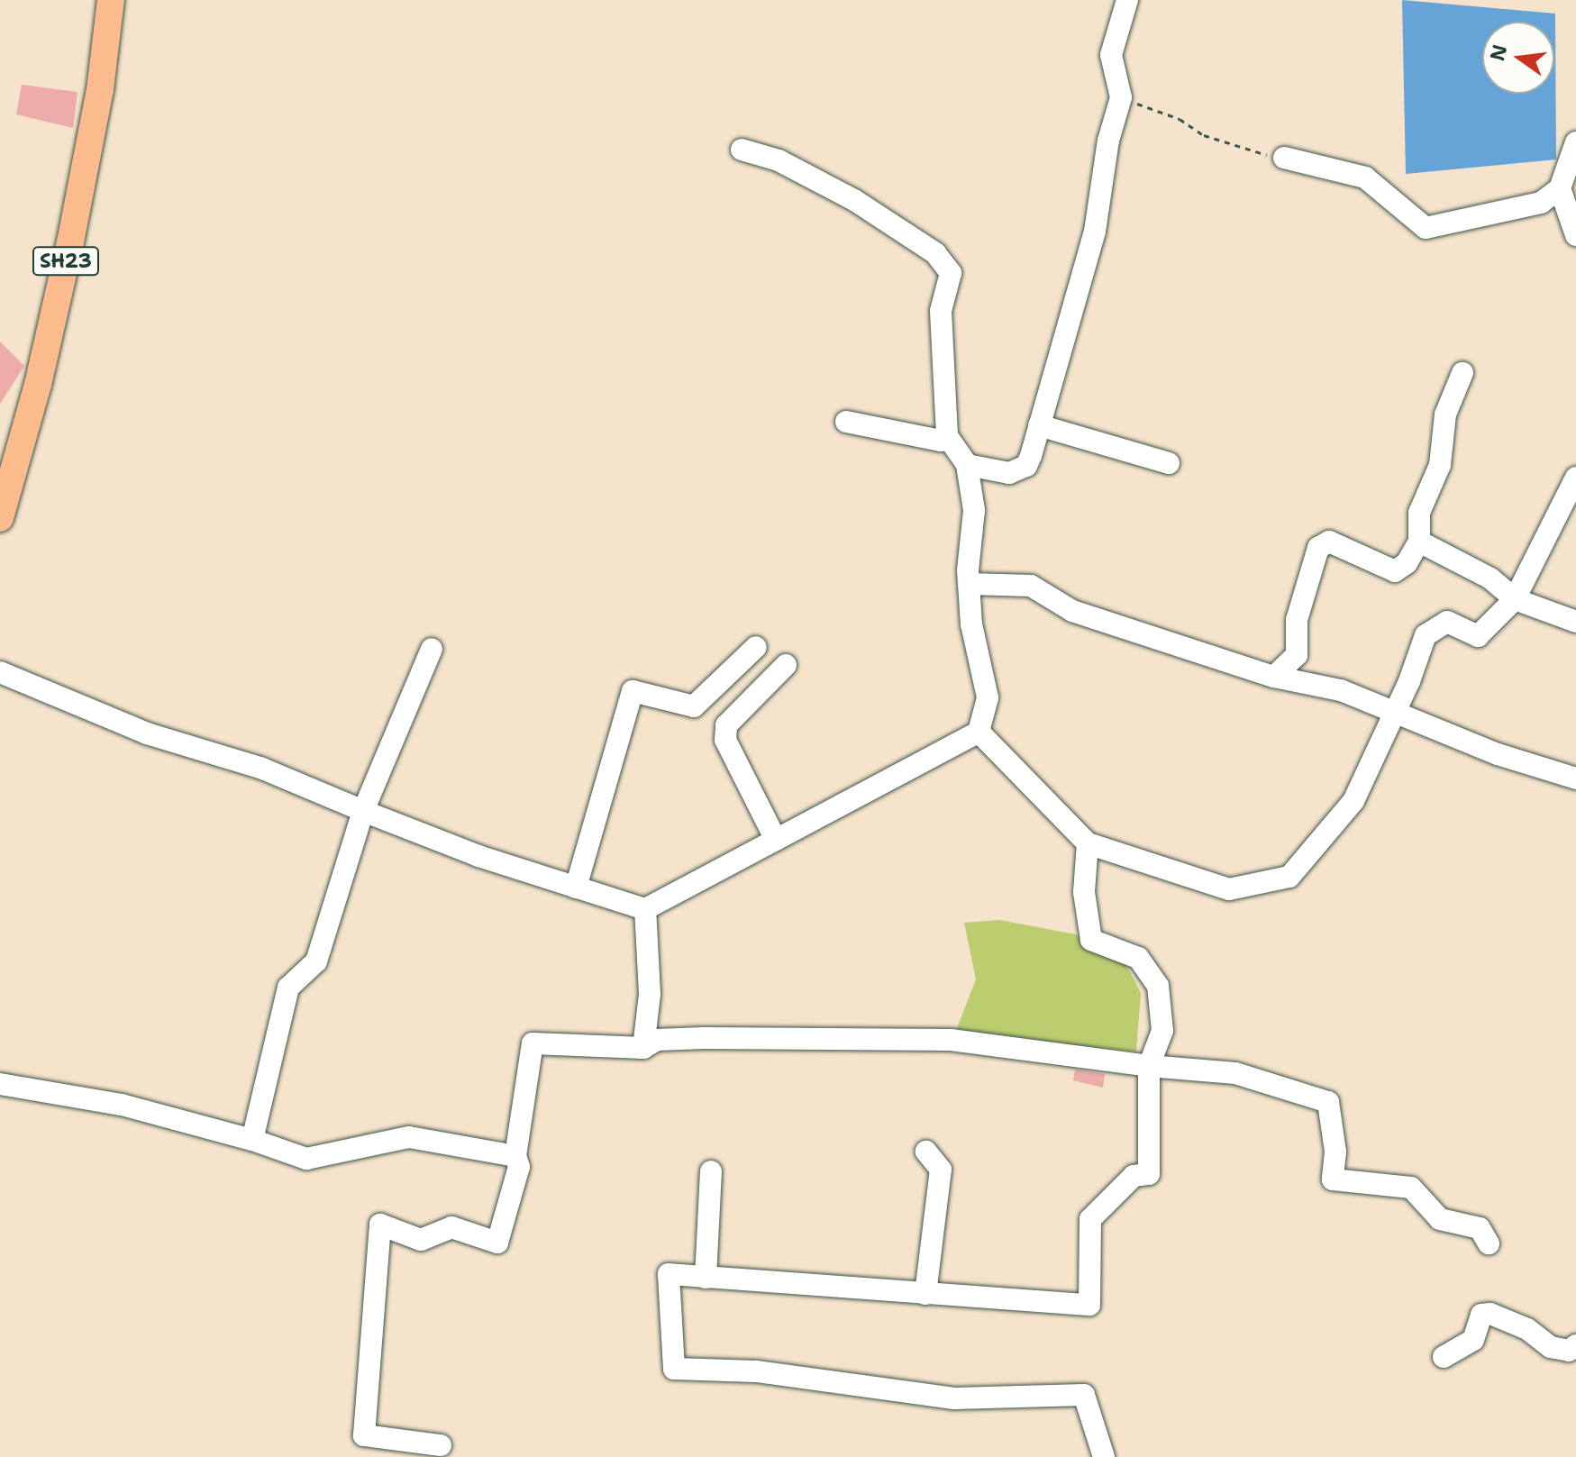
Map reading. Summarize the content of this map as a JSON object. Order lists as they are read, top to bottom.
{
  "streets": {
    "main road": ["SH23"]
  },
  "north": "left"
}
